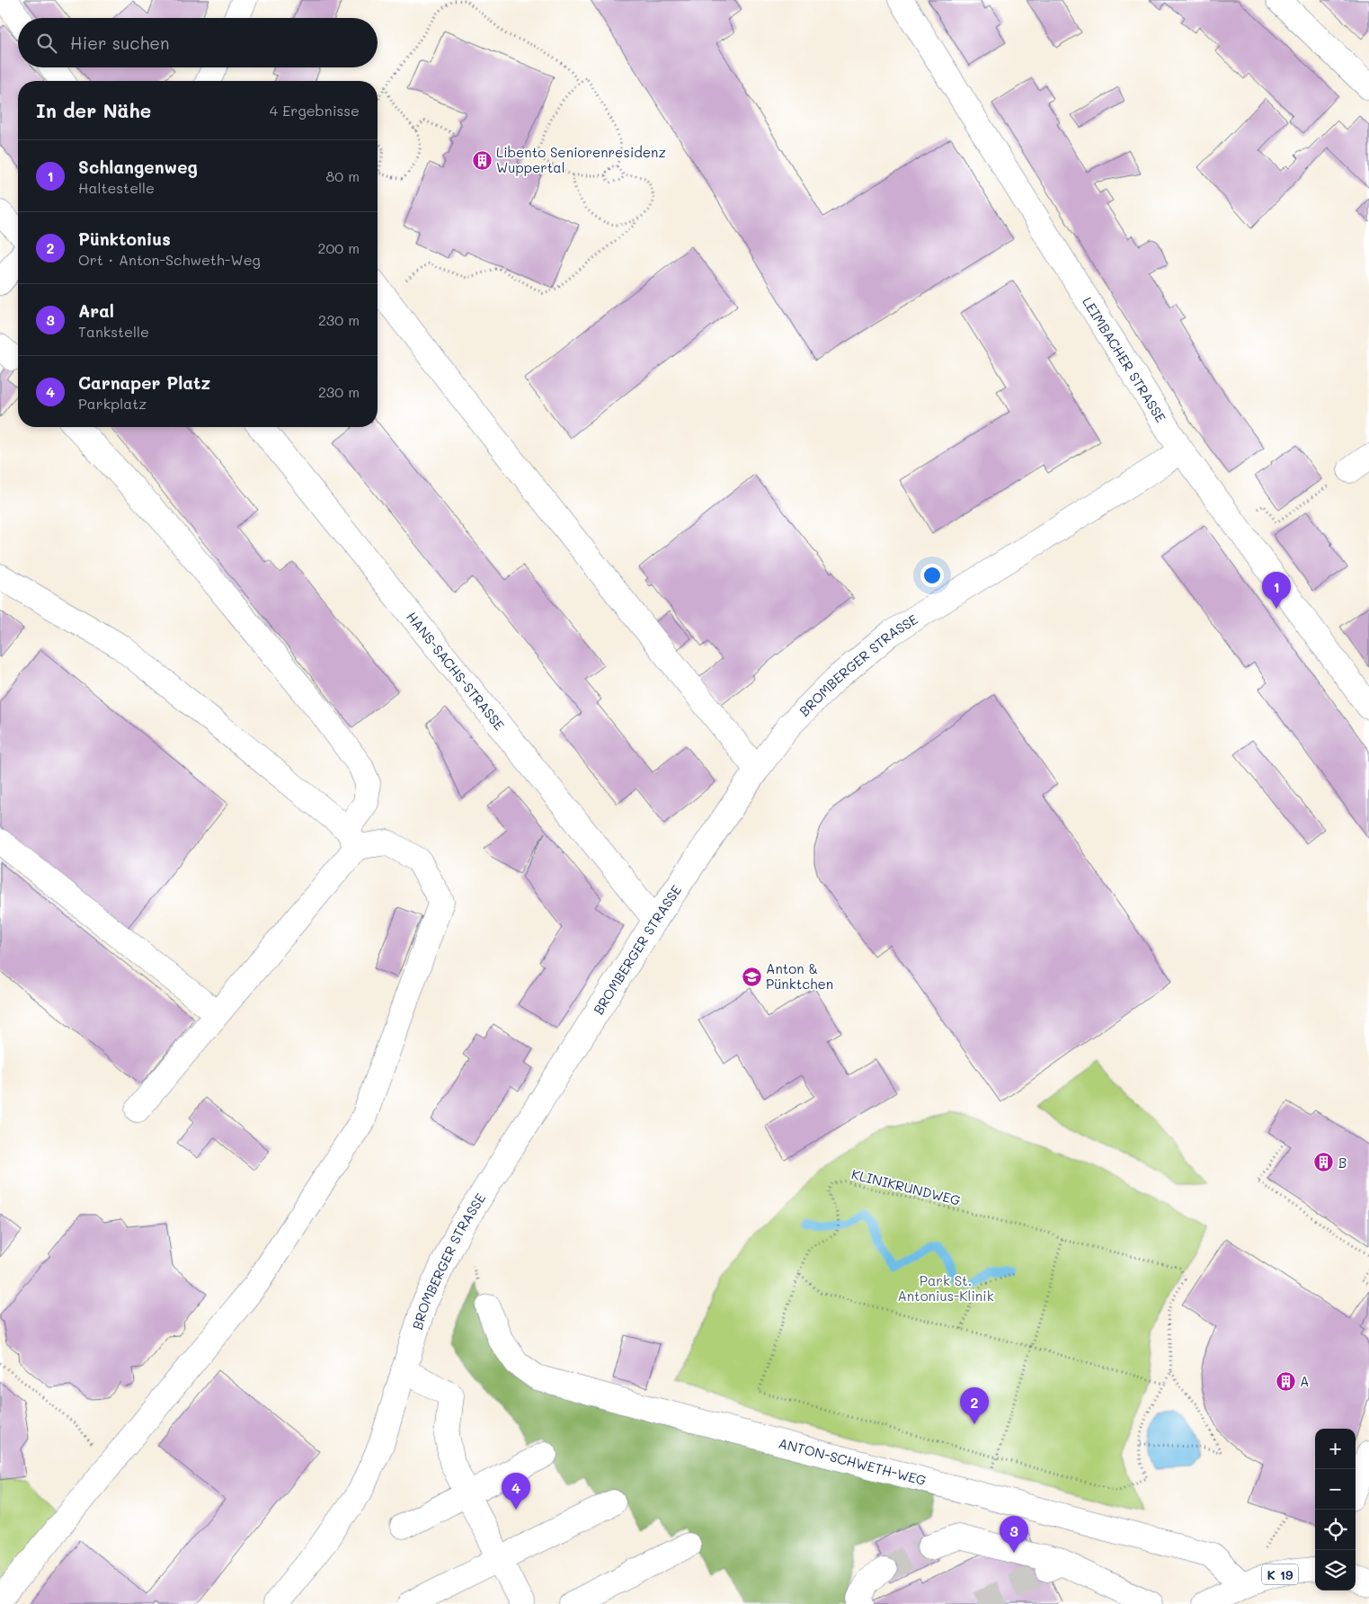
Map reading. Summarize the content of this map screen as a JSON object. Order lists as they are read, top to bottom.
{
  "streets": {
    "street": [
      "LEIMBACHER STRASSE",
      "BROMBERGER STRASSE",
      "HANS-SACHS-STRASSE",
      "ANTON-SCHWETH-WEG",
      "K 19"
    ],
    "path": ["KLINIKRUNDWEG"]
  },
  "crossings": [
    ["LEIMBACHER STRASSE", "BROMBERGER STRASSE"],
    ["BROMBERGER STRASSE", "HANS-SACHS-STRASSE"],
    ["ANTON-SCHWETH-WEG", "K 19"]
  ],
  "parks": ["Park St. Antonius-Klinik"],
  "places": {
    "building": ["Libento Seniorenresidenz Wuppertal", "B", "A"],
    "school or university": ["Anton & Pünktchen"]
  },
  "page": {
    "search": "Hier suchen",
    "heading": ["In der Nähe", "4 Ergebnisse"],
    "list": [
      {
        "mark": "1",
        "name": "Schlangenweg",
        "note": "Haltestelle",
        "value": "80 m"
      },
      {
        "mark": "2",
        "name": "Pünktonius",
        "note": "Ort · Anton-Schweth-Weg",
        "value": "200 m"
      },
      {
        "mark": "3",
        "name": "Aral",
        "note": "Tankstelle",
        "value": "230 m"
      },
      {
        "mark": "4",
        "name": "Carnaper Platz",
        "note": "Parkplatz",
        "value": "230 m"
      }
    ],
    "pins": [
      "1",
      "2",
      "4",
      "3"
    ],
    "map_buttons": ["+", "−"]
  }
}
